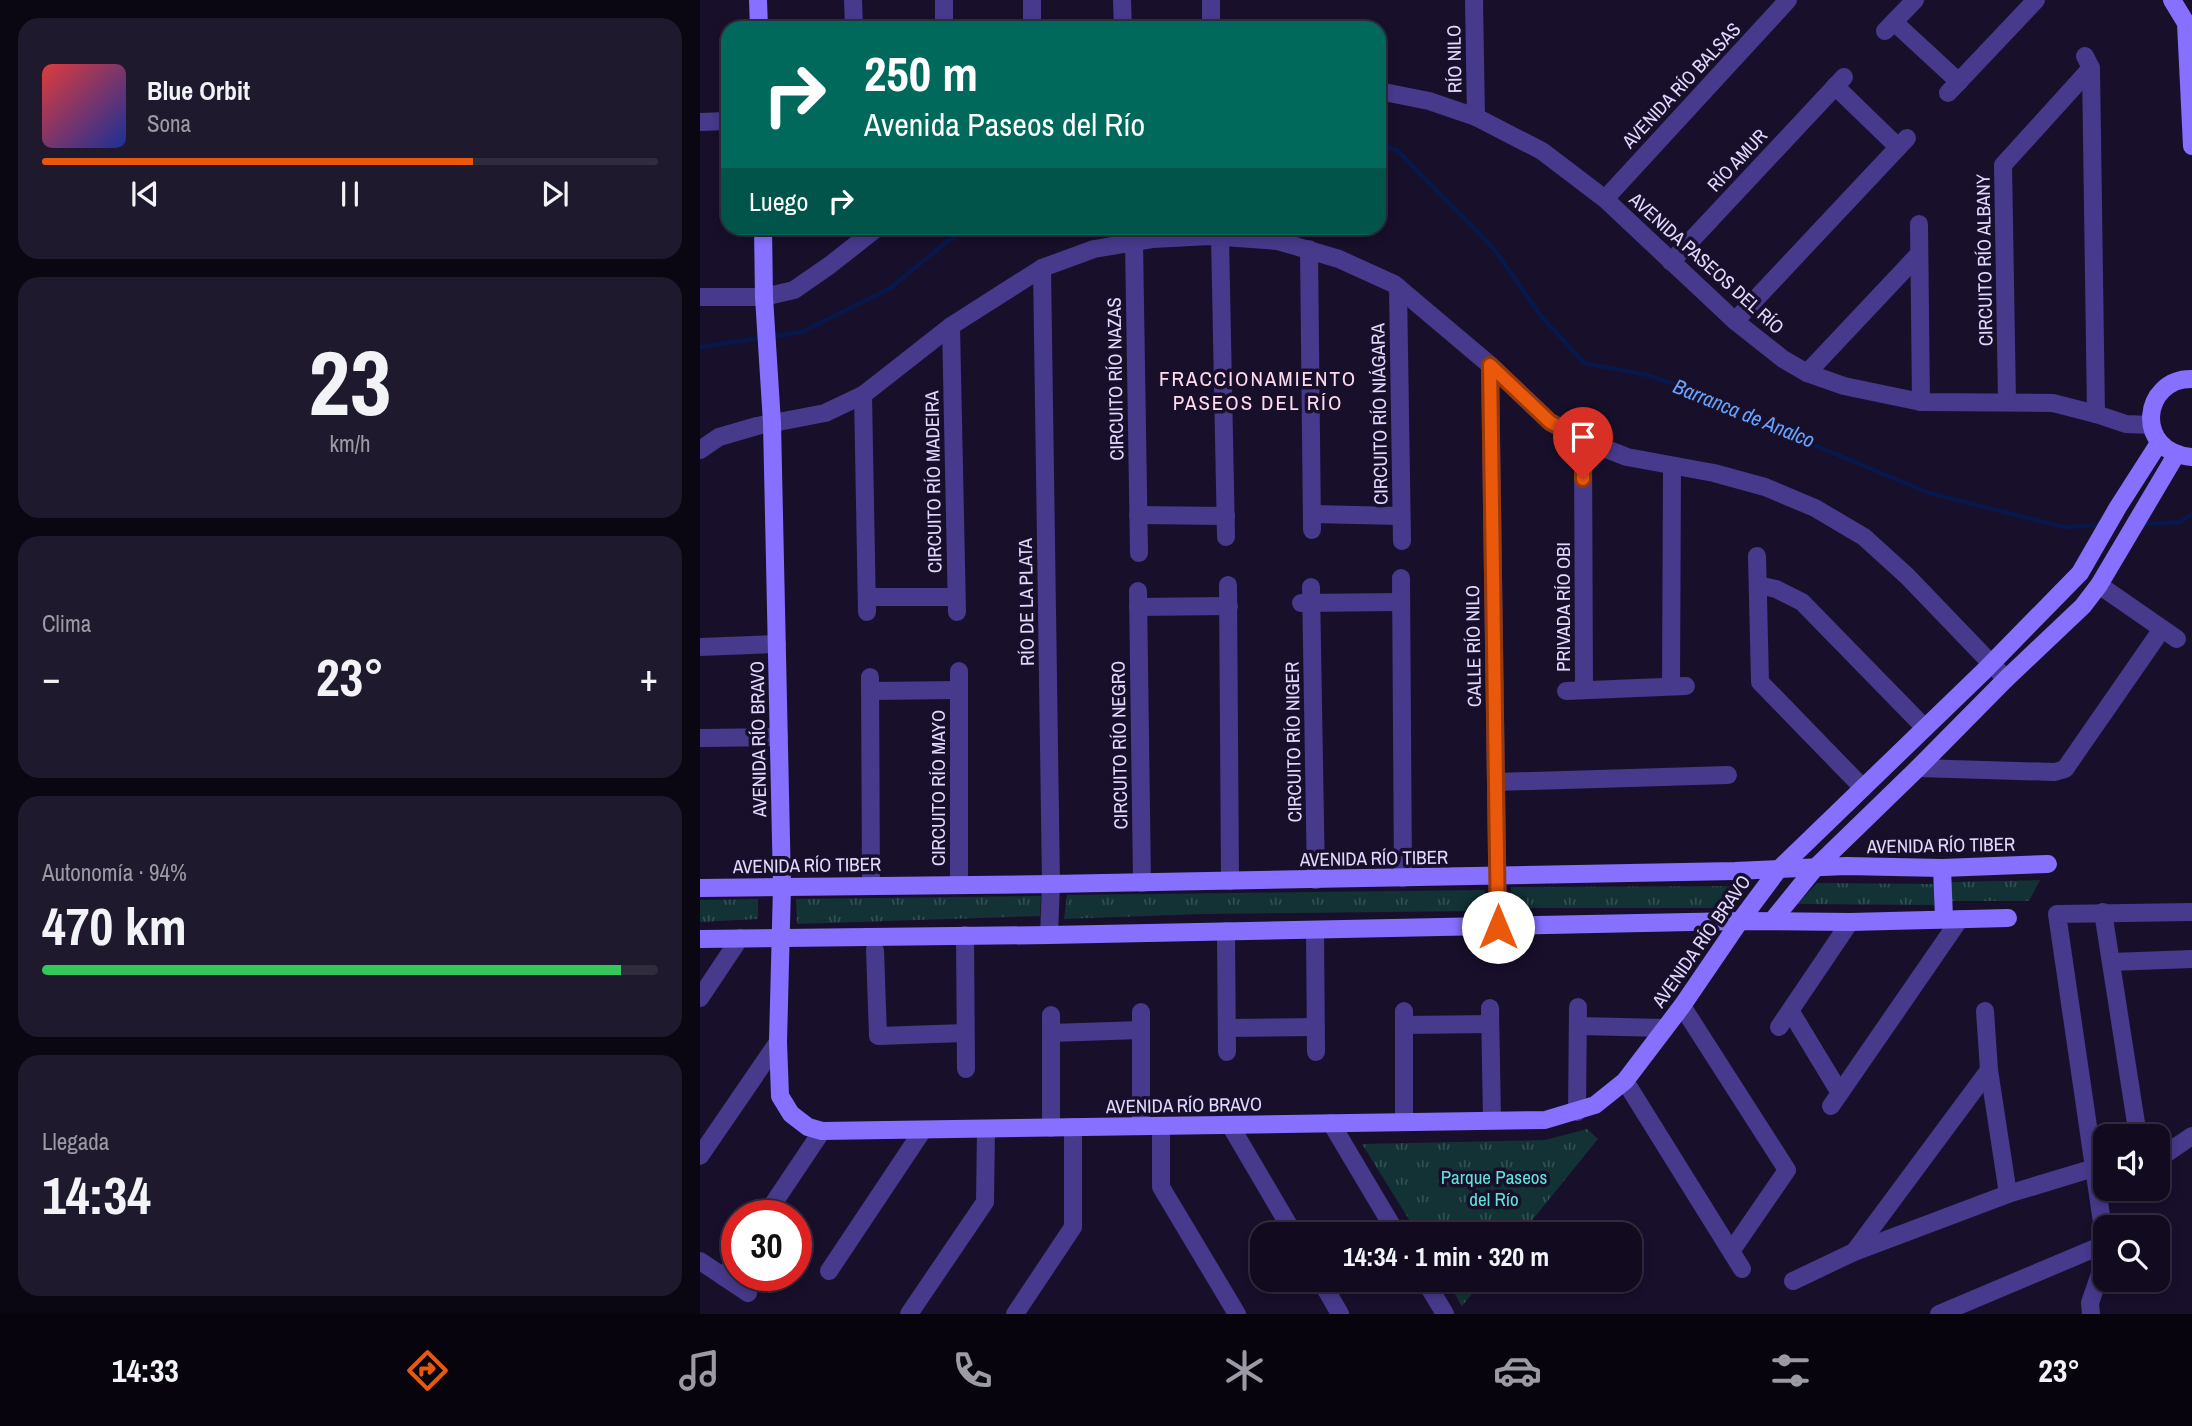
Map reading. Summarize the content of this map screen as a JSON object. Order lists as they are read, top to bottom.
{
  "streets": {
    "street": [
      "RÍO NILO",
      "AVENIDA RÍO BALSAS",
      "RÍO AMUR",
      "CIRCUITO RÍO ALBANY",
      "AVENIDA PASEOS DEL RÍO",
      "CIRCUITO RÍO NAZAS",
      "CIRCUITO RÍO NIÁGARA",
      "CIRCUITO RÍO MADEIRA",
      "RÍO DE LA PLATA",
      "PRIVADA RÍO OBI",
      "CALLE RÍO NILO",
      "AVENIDA RÍO BRAVO",
      "CIRCUITO RÍO NIGER",
      "CIRCUITO RÍO NEGRO",
      "CIRCUITO RÍO MAYO",
      "AVENIDA RÍO TIBER"
    ]
  },
  "crossings": [
    ["RÍO NILO", "AVENIDA PASEOS DEL RÍO"],
    ["AVENIDA RÍO BALSAS", "AVENIDA PASEOS DEL RÍO"],
    ["RÍO AMUR", "AVENIDA PASEOS DEL RÍO"],
    ["CIRCUITO RÍO ALBANY", "AVENIDA PASEOS DEL RÍO"],
    ["RÍO DE LA PLATA", "AVENIDA RÍO TIBER"],
    ["CALLE RÍO NILO", "AVENIDA RÍO TIBER"],
    ["AVENIDA RÍO BRAVO", "AVENIDA RÍO TIBER"],
    ["CIRCUITO RÍO NIGER", "AVENIDA RÍO TIBER"],
    ["CIRCUITO RÍO NEGRO", "AVENIDA RÍO TIBER"],
    ["CIRCUITO RÍO MAYO", "AVENIDA RÍO TIBER"]
  ],
  "districts": ["FRACCIONAMIENTO PASEOS DEL RÍO"],
  "water": ["Barranca de Analco"],
  "parks": ["Parque Paseos del Río"],
  "page": {
    "turn": ["250 m", "Avenida Paseos del Río"],
    "song": ["Blue Orbit", "Sona"],
    "then": "Luego",
    "tile": [
      ["23", "km/h"],
      "Clima",
      ["Autonomía · 94%", "470 km"],
      ["Llegada", "14:34"]
    ],
    "heat": ["−", "23°", "+"],
    "limit": "30",
    "trip": "14:34 · 1 min · 320 m",
    "tabs": ["14:33", "23°"]
  }
}
